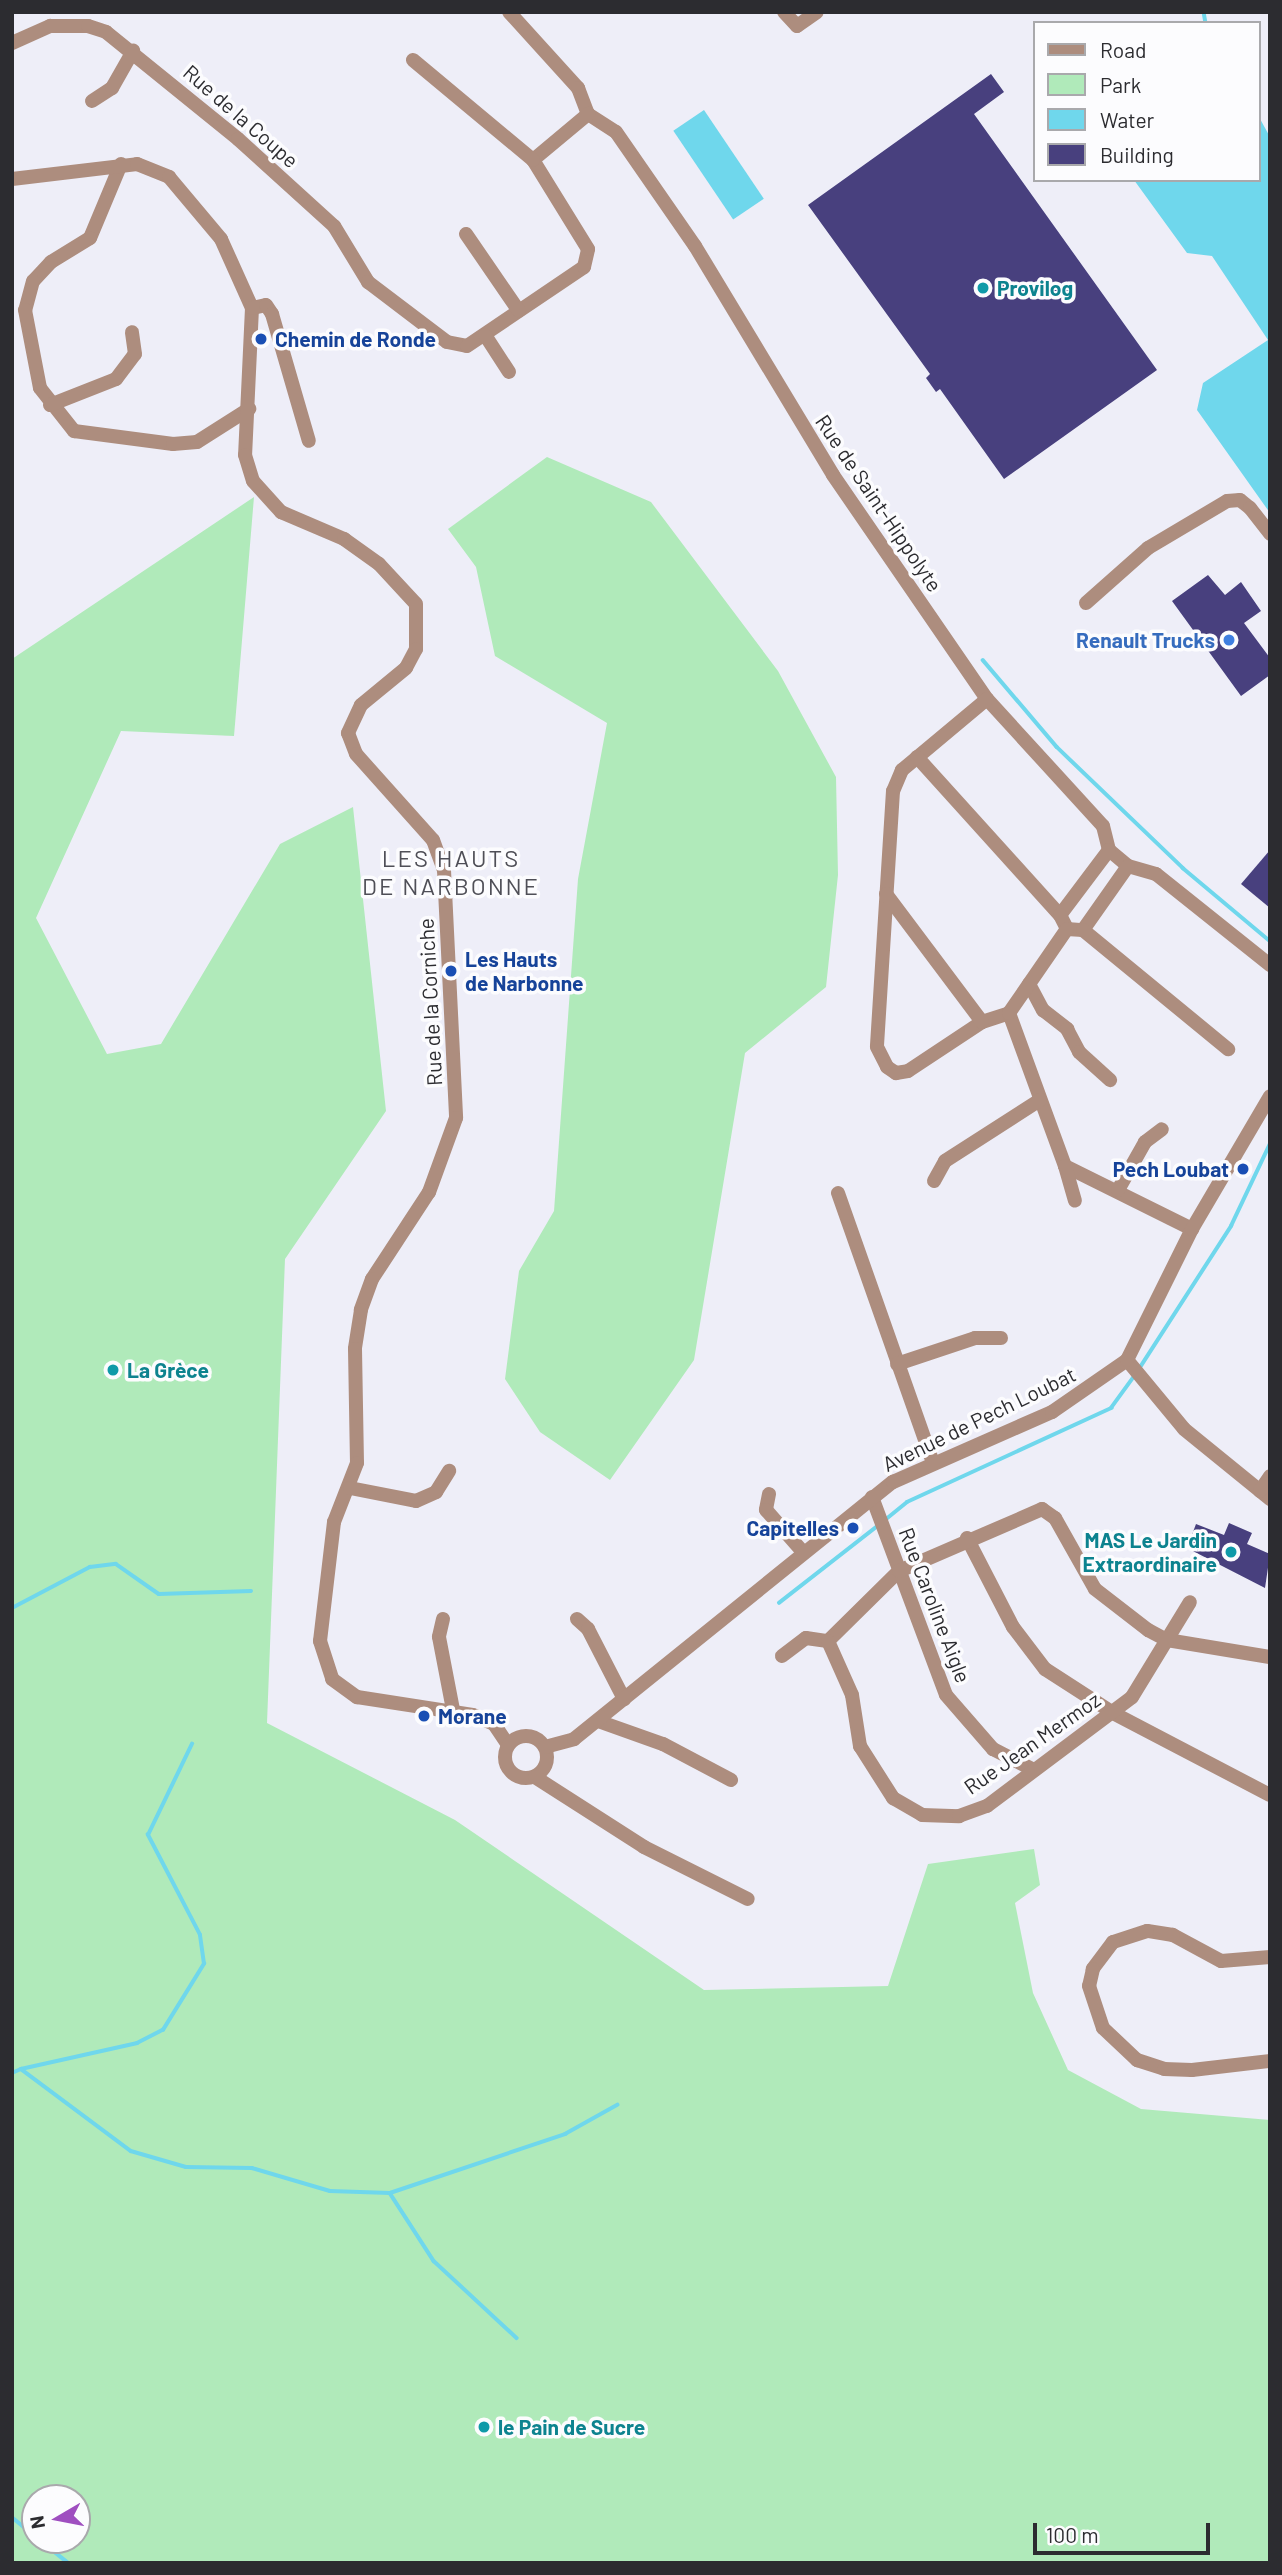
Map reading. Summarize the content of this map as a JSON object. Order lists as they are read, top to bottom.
{
  "streets": {
    "street": [
      "Rue de la Coupe",
      "Rue de Saint-Hippolyte",
      "Rue de la Corniche",
      "Avenue de Pech Loubat",
      "Rue Caroline Aigle",
      "Rue Jean Mermoz"
    ]
  },
  "crossings": [
    ["Rue de la Corniche", "Avenue de Pech Loubat"],
    ["Avenue de Pech Loubat", "Rue Caroline Aigle"],
    ["Rue Caroline Aigle", "Rue Jean Mermoz"]
  ],
  "districts": ["LES HAUTS DE NARBONNE"],
  "places": [
    "Provilog",
    "Chemin de Ronde",
    "Renault Trucks",
    "Les Hauts de Narbonne",
    "Pech Loubat",
    "La Grèce",
    "Capitelles",
    "MAS Le Jardin Extraordinaire",
    "Morane",
    "le Pain de Sucre"
  ],
  "legend": [
    "Road",
    "Park",
    "Water",
    "Building"
  ],
  "scale_bar": "100 m",
  "north": "left"
}
